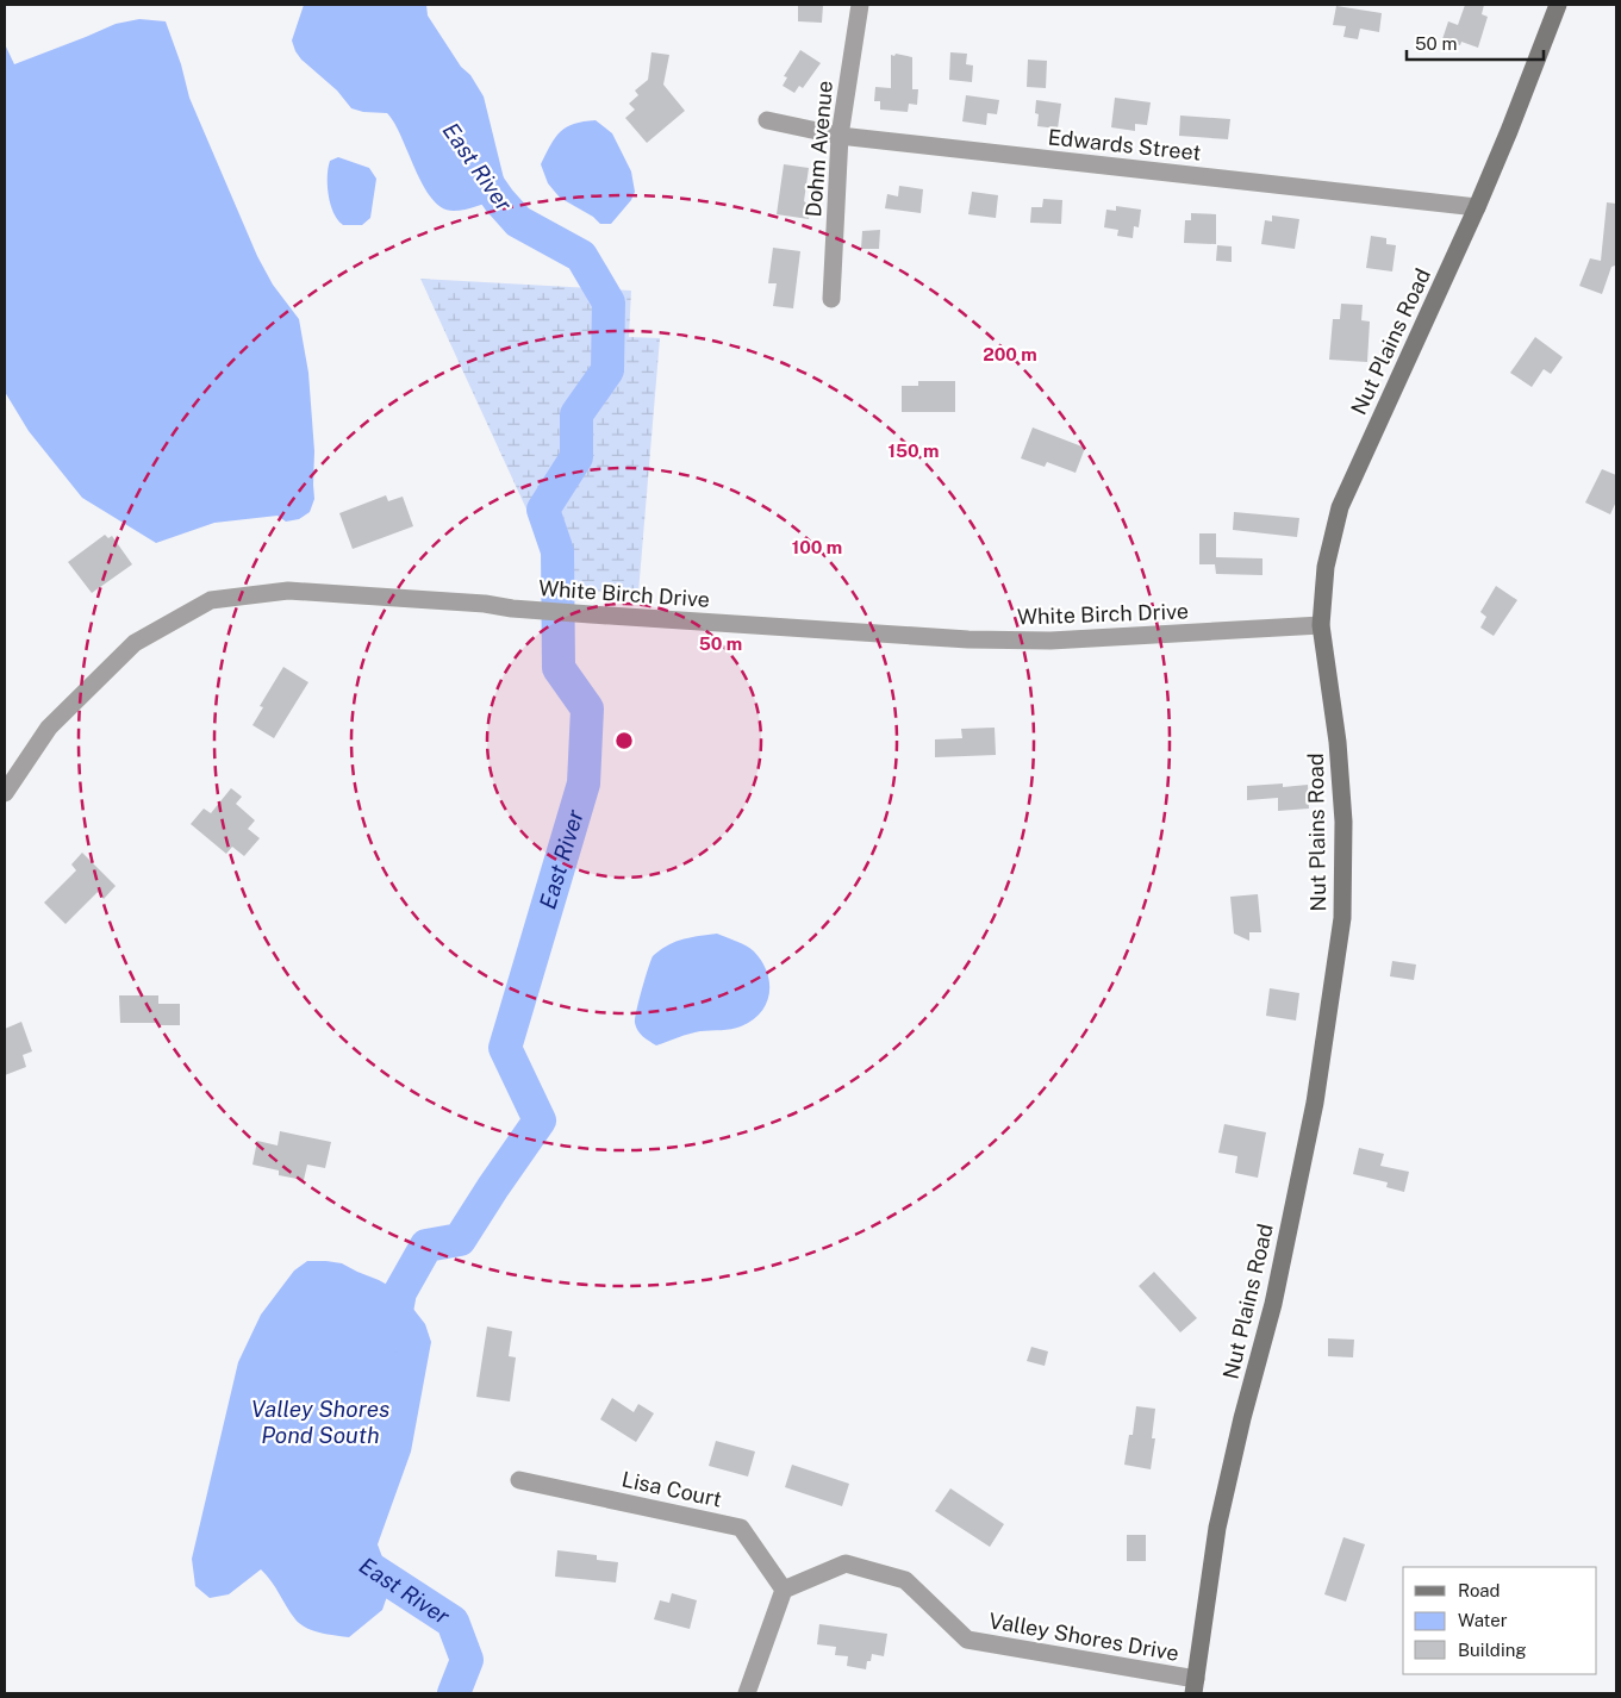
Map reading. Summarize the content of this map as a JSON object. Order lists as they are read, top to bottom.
{
  "streets": {
    "street": [
      "Edwards Street",
      "Dohm Avenue",
      "Nut Plains Road",
      "White Birch Drive",
      "Lisa Court",
      "Valley Shores Drive"
    ]
  },
  "crossings": [
    ["Edwards Street", "Dohm Avenue"],
    ["Edwards Street", "Nut Plains Road"],
    ["Nut Plains Road", "White Birch Drive"],
    ["Nut Plains Road", "Valley Shores Drive"],
    ["Lisa Court", "Valley Shores Drive"]
  ],
  "water": ["East River", "Valley Shores Pond South"],
  "legend": ["Road", "Water", "Building"],
  "scale_bar": "50 m",
  "rings": [
    "200 m",
    "150 m",
    "100 m",
    "50 m"
  ]
}
